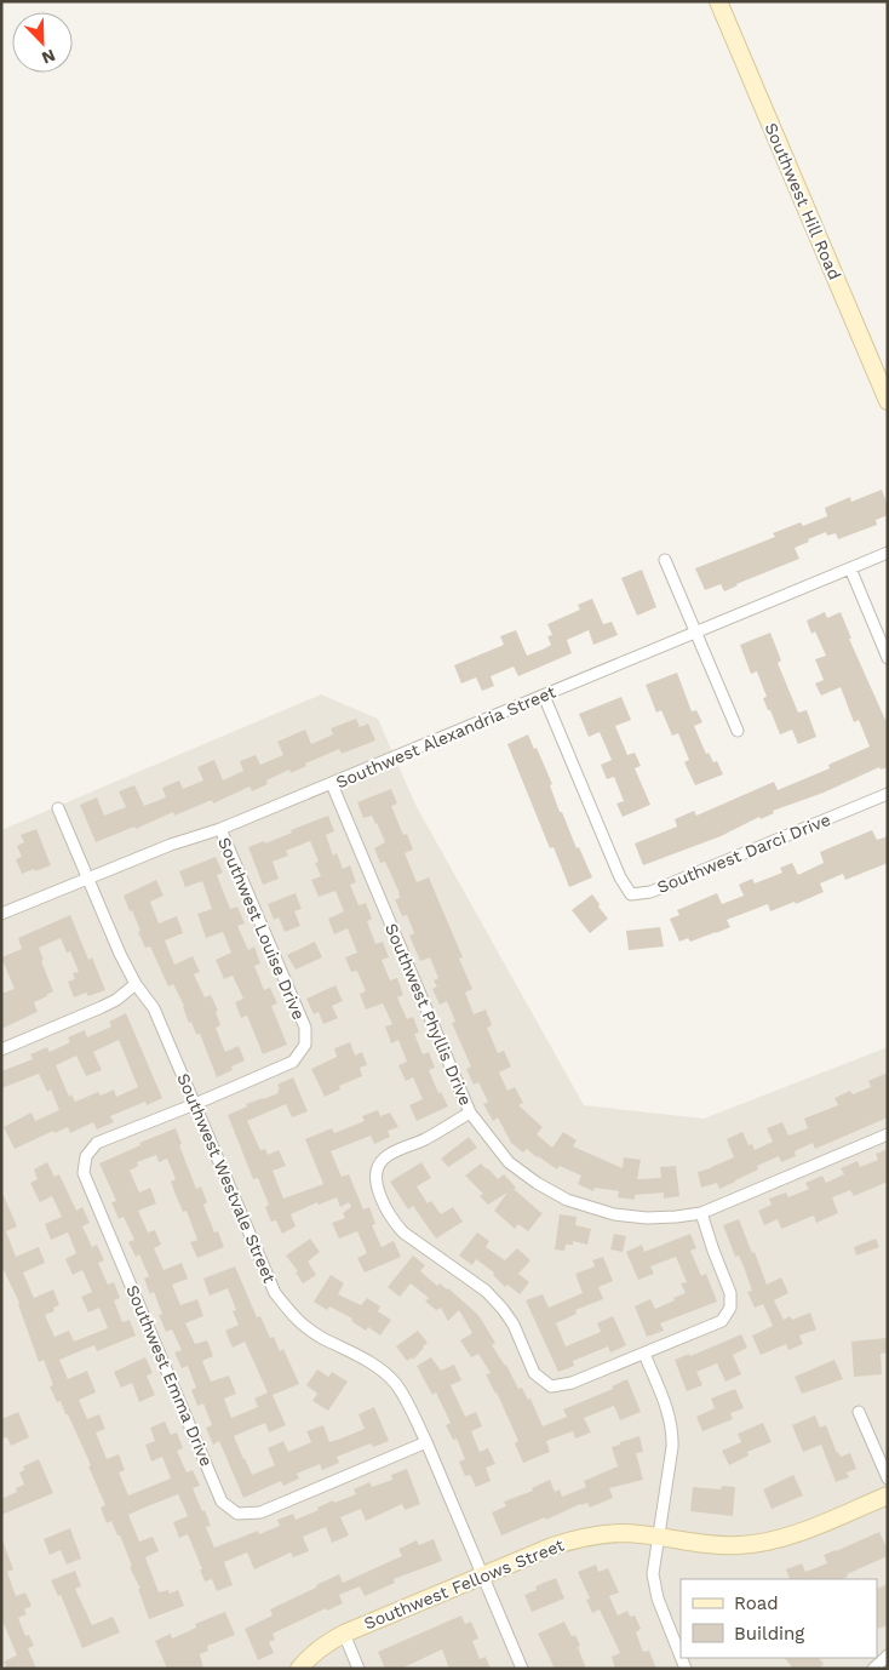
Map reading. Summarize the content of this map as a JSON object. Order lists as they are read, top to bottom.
{
  "streets": {
    "street": [
      "Southwest Hill Road",
      "Southwest Alexandria Street",
      "Southwest Darci Drive",
      "Southwest Louise Drive",
      "Southwest Phyllis Drive",
      "Southwest Westvale Street",
      "Southwest Emma Drive",
      "Southwest Fellows Street"
    ]
  },
  "crossings": [
    ["Southwest Alexandria Street", "Southwest Darci Drive"],
    ["Southwest Alexandria Street", "Southwest Louise Drive"],
    ["Southwest Alexandria Street", "Southwest Phyllis Drive"],
    ["Southwest Alexandria Street", "Southwest Westvale Street"],
    ["Southwest Louise Drive", "Southwest Westvale Street"],
    ["Southwest Louise Drive", "Southwest Emma Drive"],
    ["Southwest Westvale Street", "Southwest Emma Drive"],
    ["Southwest Westvale Street", "Southwest Fellows Street"]
  ],
  "legend": ["Road", "Building"],
  "north": "bottom right"
}
